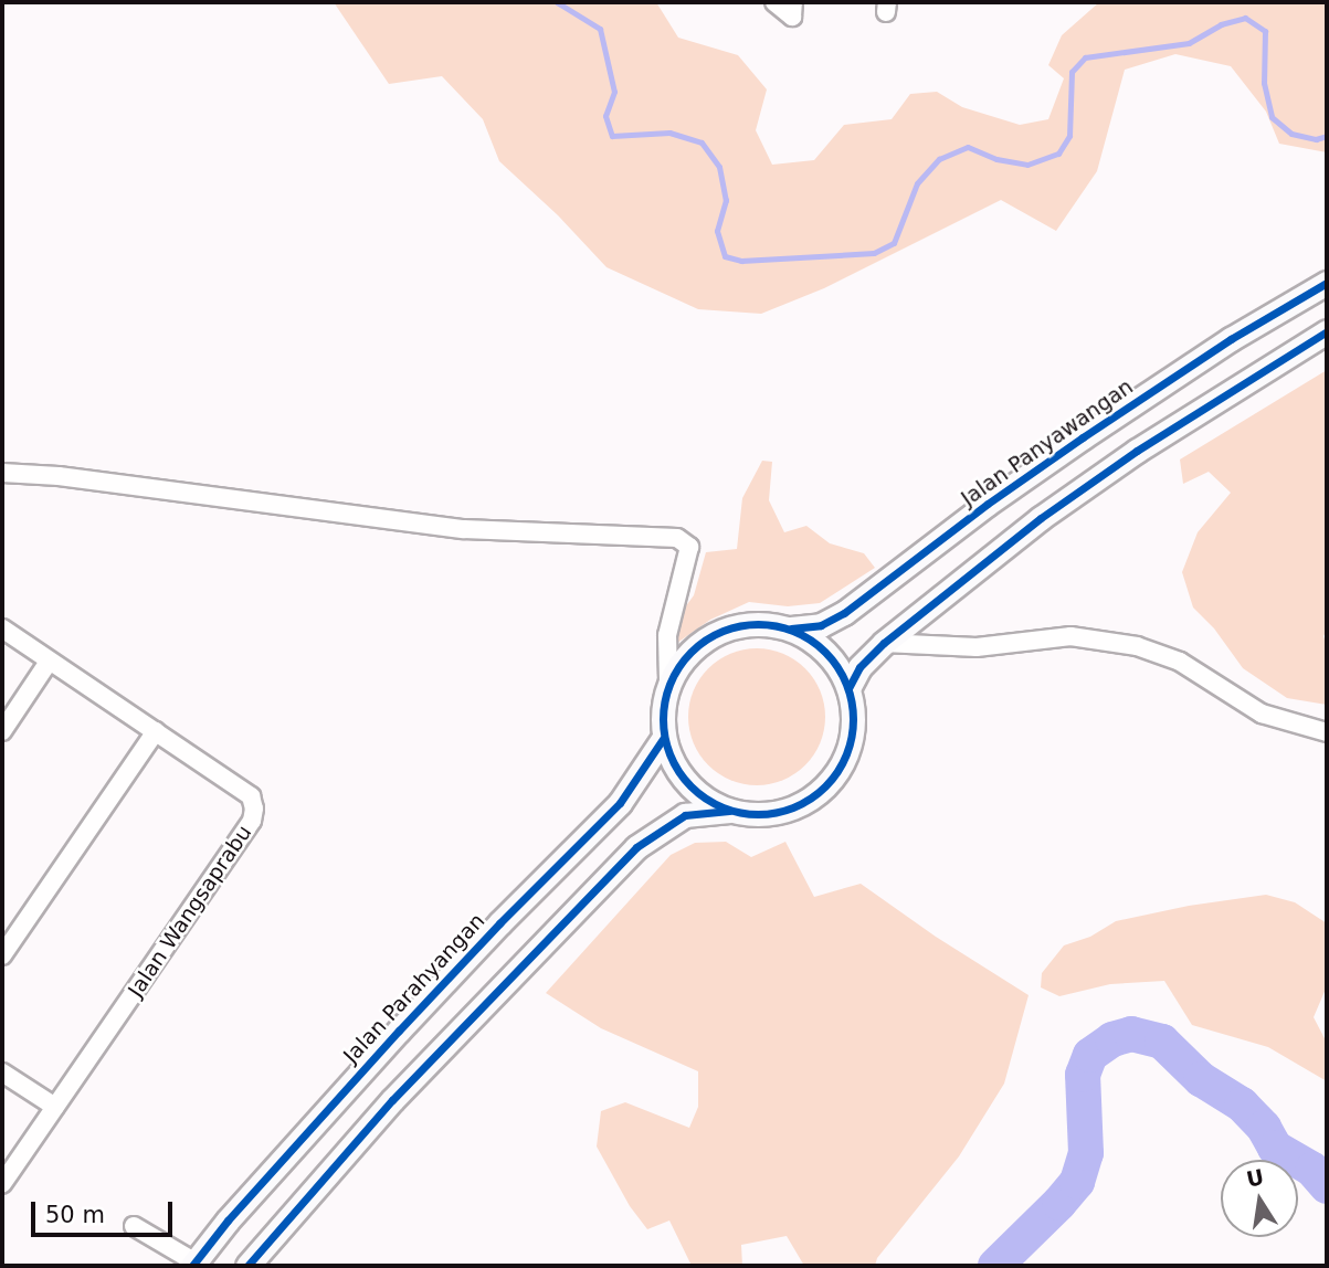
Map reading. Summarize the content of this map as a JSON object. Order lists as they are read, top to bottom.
{
  "streets": {
    "main road": ["Jalan Panyawangan", "Jalan Parahyangan"],
    "street": ["Jalan Wangsaprabu"]
  },
  "crossings": [
    ["Jalan Panyawangan", "Jalan Parahyangan"]
  ],
  "scale_bar": "50 m",
  "north": "top"
}
